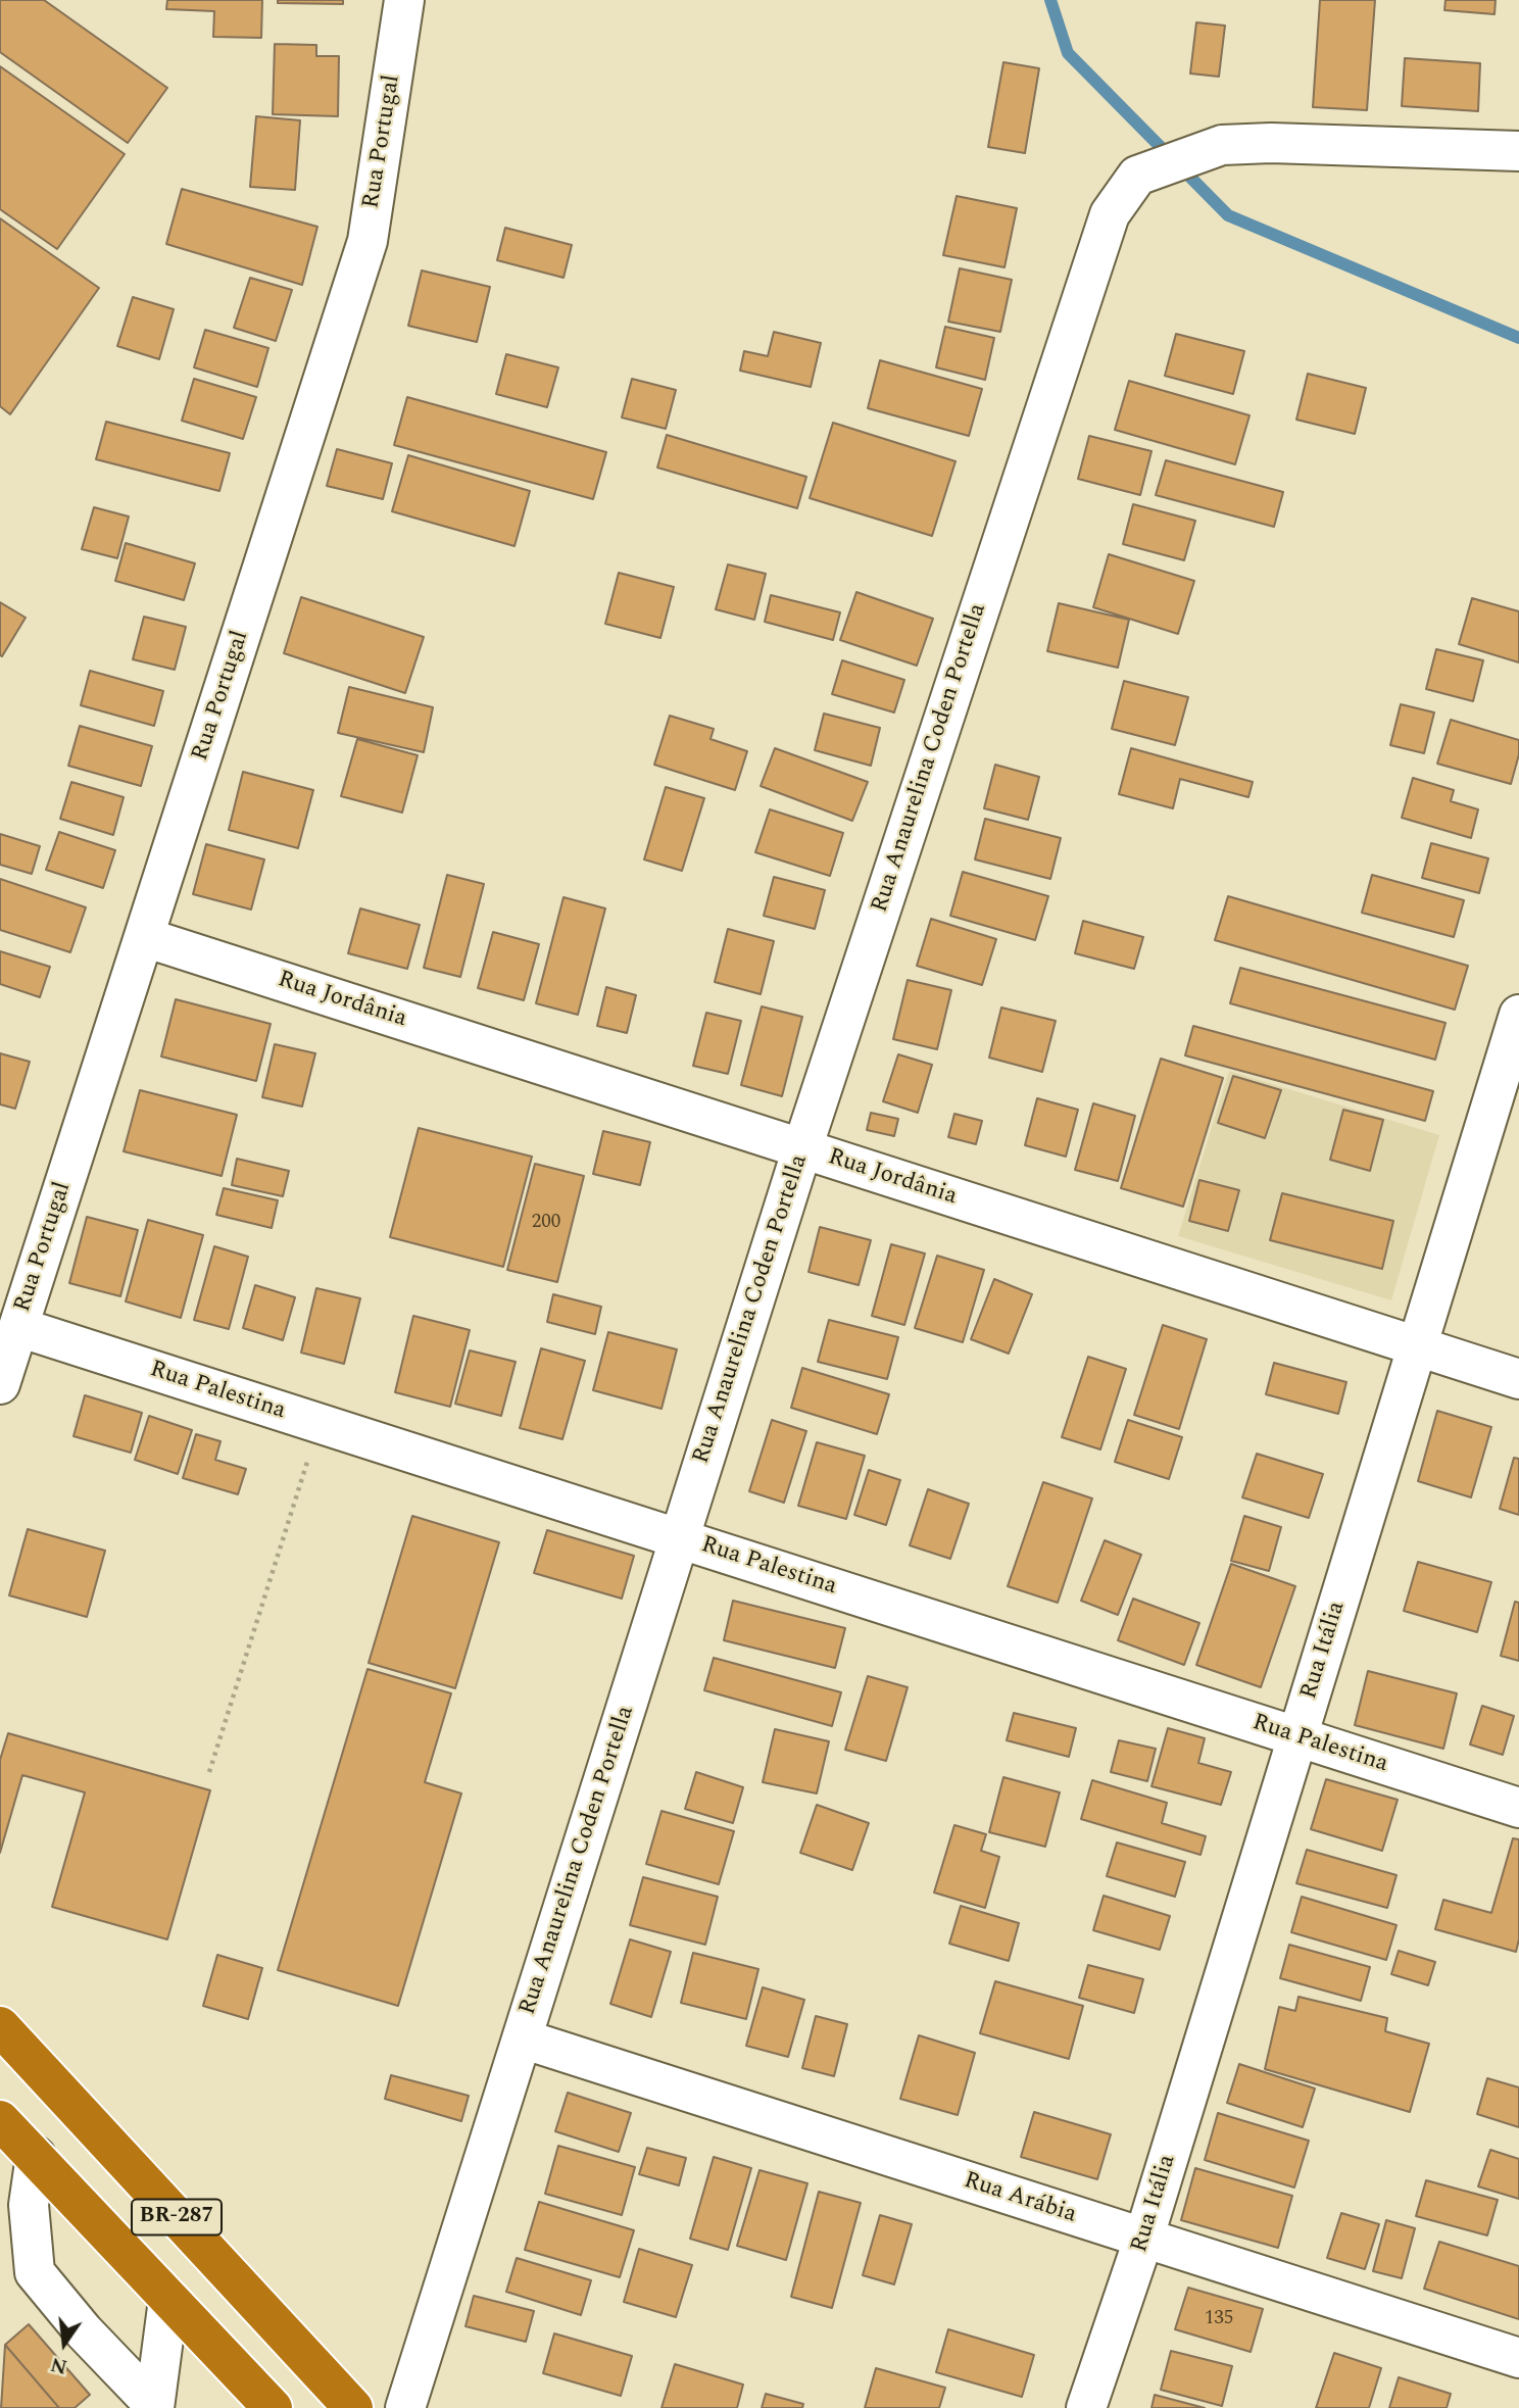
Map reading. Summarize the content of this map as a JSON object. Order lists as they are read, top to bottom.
{
  "streets": {
    "highway": ["BR-287"],
    "street": [
      "Rua Portugal",
      "Rua Anaurelina Coden Portella",
      "Rua Jordânia",
      "Rua Palestina",
      "Rua Itália",
      "Rua Arábia"
    ]
  },
  "crossings": [
    ["Rua Portugal", "Rua Jordânia"],
    ["Rua Portugal", "Rua Palestina"],
    ["Rua Anaurelina Coden Portella", "Rua Jordânia"],
    ["Rua Anaurelina Coden Portella", "Rua Palestina"],
    ["Rua Anaurelina Coden Portella", "Rua Arábia"],
    ["Rua Jordânia", "Rua Itália"],
    ["Rua Palestina", "Rua Itália"],
    ["Rua Itália", "Rua Arábia"]
  ],
  "house_numbers": ["200", "135"],
  "north": "bottom"
}
